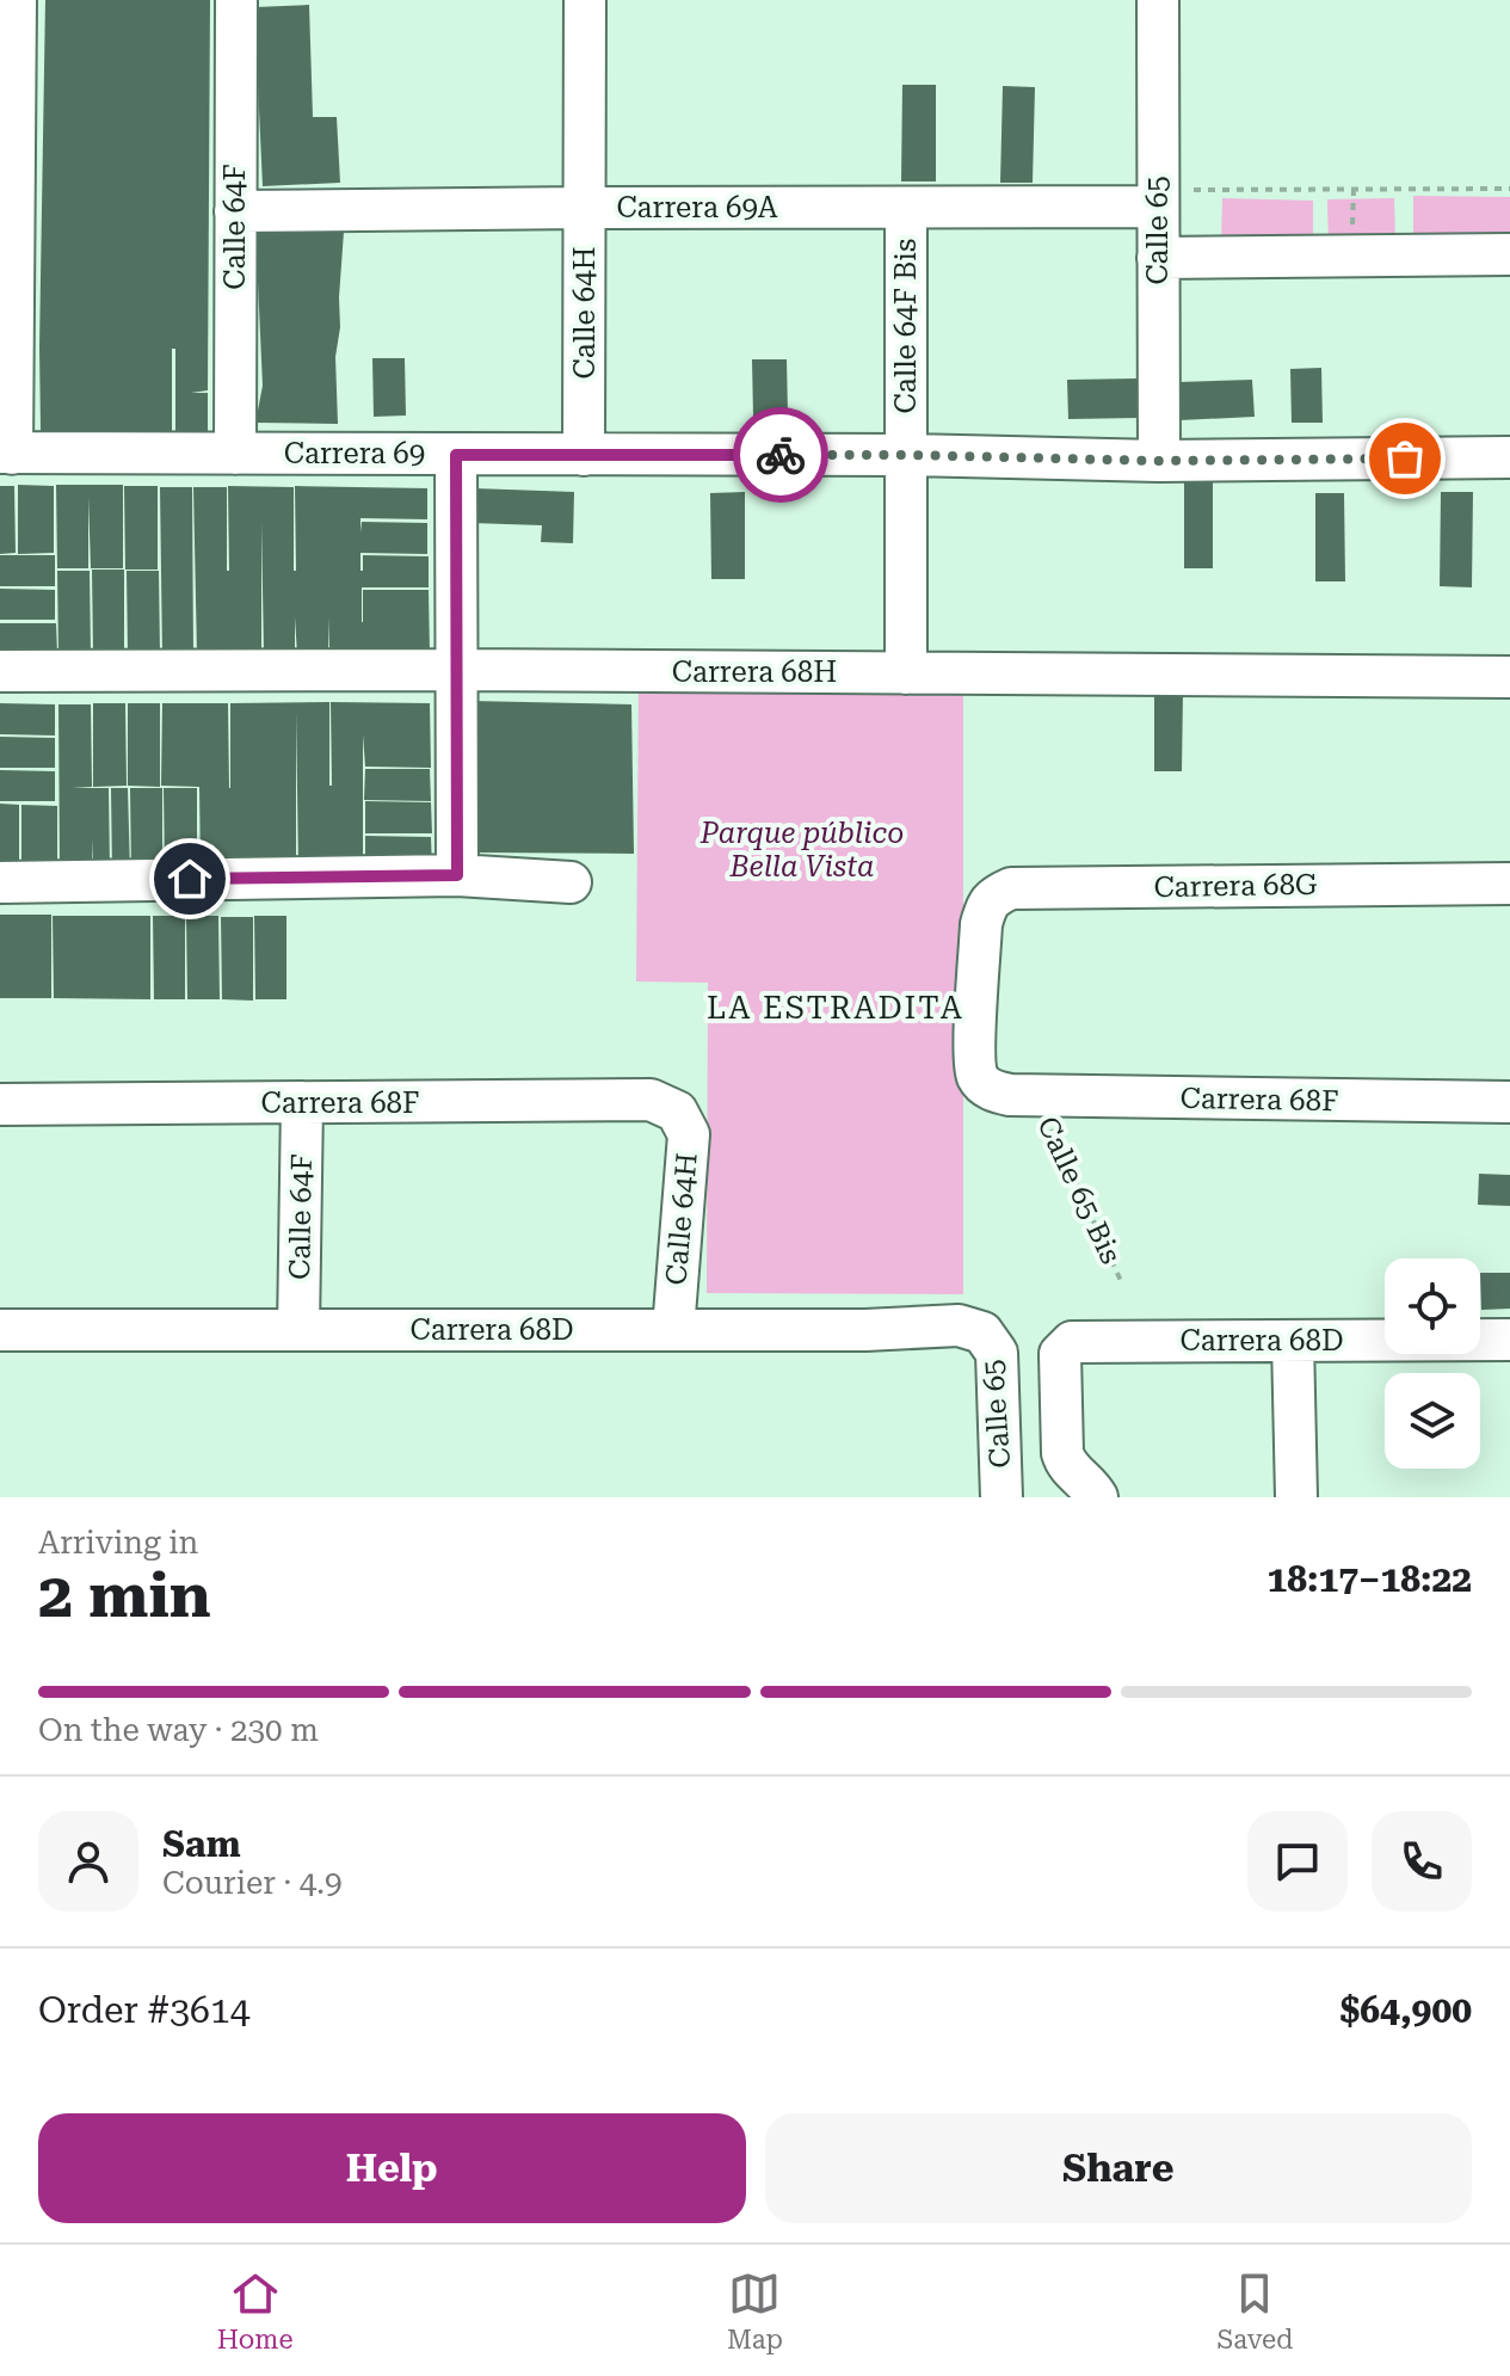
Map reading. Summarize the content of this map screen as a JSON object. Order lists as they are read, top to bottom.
{
  "streets": {
    "street": [
      "Carrera 69A",
      "Calle 64F",
      "Calle 65",
      "Calle 64H",
      "Calle 64F Bis",
      "Carrera 69",
      "Carrera 68H",
      "Carrera 68G",
      "Carrera 68F",
      "Calle 65 Bis",
      "Carrera 68D"
    ]
  },
  "crossings": [
    ["Carrera 69A", "Calle 64F"],
    ["Carrera 69A", "Calle 65"],
    ["Carrera 69A", "Calle 64H"],
    ["Carrera 69A", "Calle 64F Bis"],
    ["Calle 64F", "Carrera 69"],
    ["Calle 64F", "Carrera 68F"],
    ["Calle 64F", "Carrera 68D"],
    ["Calle 65", "Carrera 69"],
    ["Calle 65", "Carrera 68D"],
    ["Calle 64H", "Carrera 69"],
    ["Calle 64H", "Carrera 68F"],
    ["Calle 64H", "Carrera 68D"],
    ["Calle 64F Bis", "Carrera 69"],
    ["Calle 64F Bis", "Carrera 68H"],
    ["Carrera 68G", "Calle 65 Bis"],
    ["Carrera 68F", "Calle 65 Bis"]
  ],
  "districts": ["LA ESTRADITA"],
  "parks": ["Parque público Bella Vista"],
  "page": {
    "heading": ["2 min", "Arriving in", "18:17–18:22"],
    "panel": [
      "Sam",
      "Courier · 4.9",
      "Order #3614",
      "$64,900"
    ],
    "bar": "On the way · 230 m",
    "buttons": ["Help", "Share"],
    "tabs": ["Home", "Map", "Saved"]
  }
}
